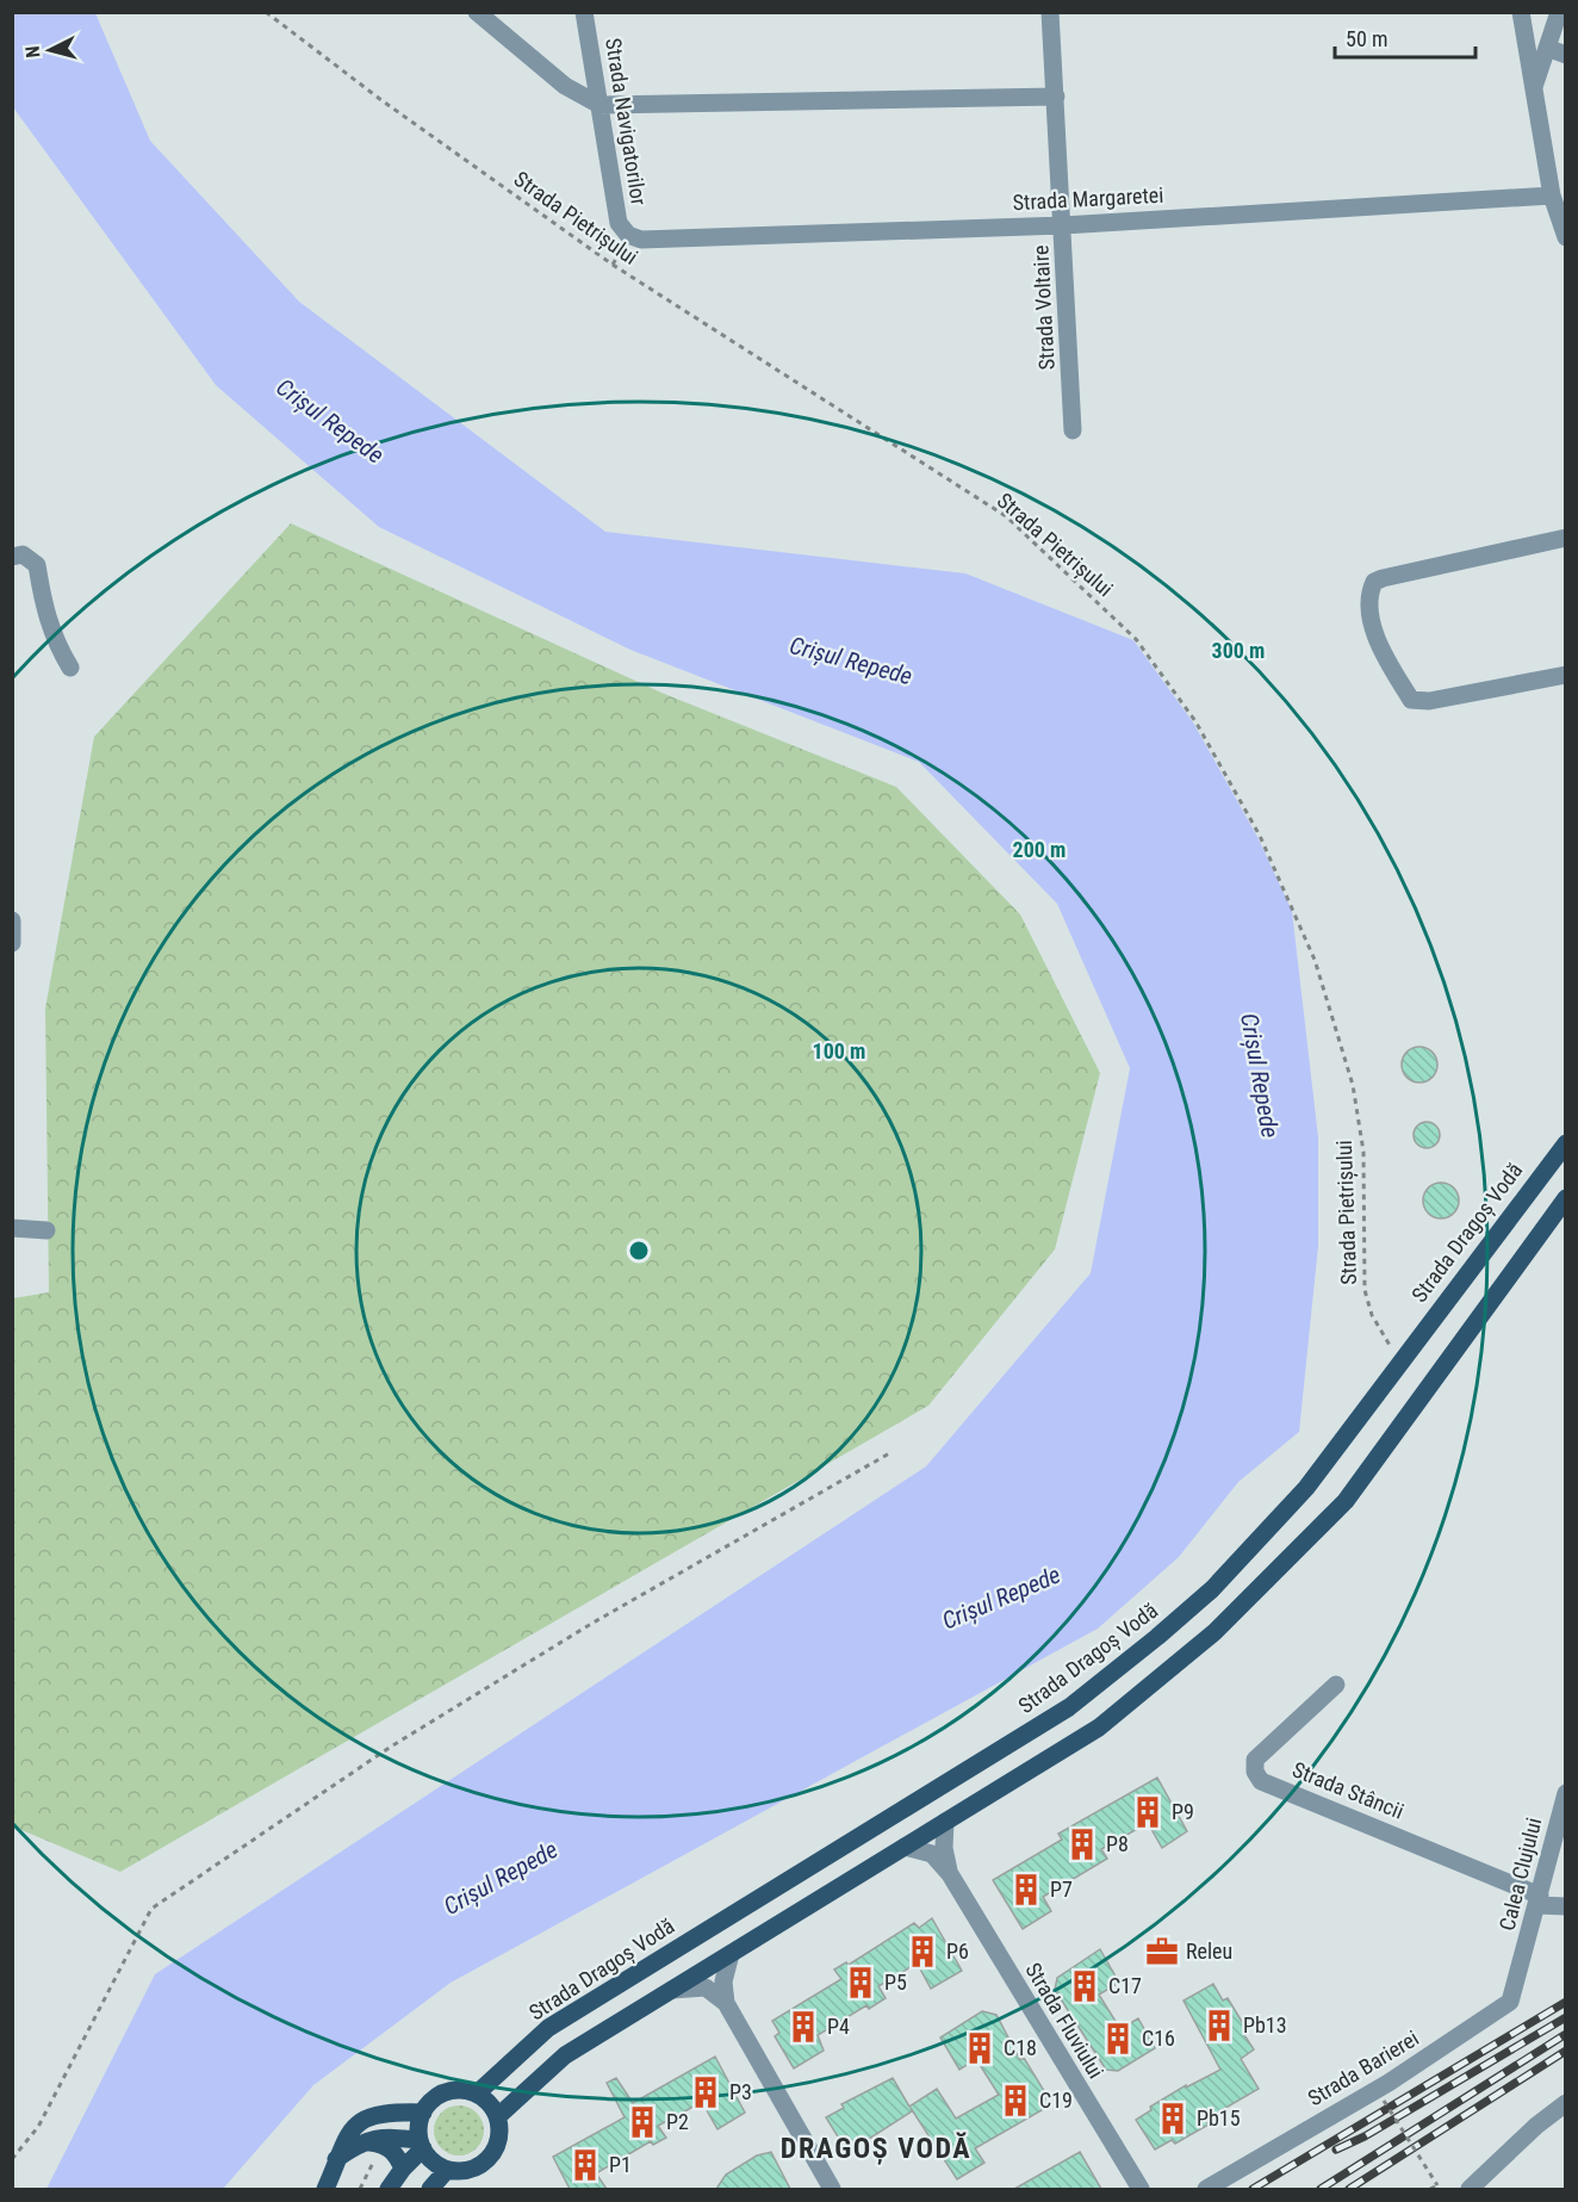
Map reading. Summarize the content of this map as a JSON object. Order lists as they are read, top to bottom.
{
  "streets": {
    "main road": ["Strada Dragoș Vodă"],
    "street": [
      "Strada Navigatorilor",
      "Strada Margaretei",
      "Strada Voltaire",
      "Strada Stâncii",
      "Calea Clujului",
      "Strada Fluviului",
      "Strada Barierei"
    ],
    "path": ["Strada Pietrișului"]
  },
  "crossings": [
    ["Strada Navigatorilor", "Strada Margaretei"],
    ["Strada Margaretei", "Strada Voltaire"],
    ["Strada Pietrișului", "Strada Dragoș Vodă"],
    ["Strada Stâncii", "Calea Clujului"],
    ["Calea Clujului", "Strada Barierei"]
  ],
  "districts": ["DRAGOȘ VODĂ"],
  "water": ["Crișul Repede"],
  "places": {
    "building": [
      "P9",
      "P8",
      "P7",
      "P6",
      "P5",
      "C17",
      "Pb13",
      "P4",
      "C16",
      "C18",
      "P3",
      "C19",
      "Pb15",
      "P2",
      "P1"
    ],
    "office": ["Releu"]
  },
  "scale_bar": "50 m",
  "north": "left",
  "rings": ["300 m", "200 m", "100 m"]
}
